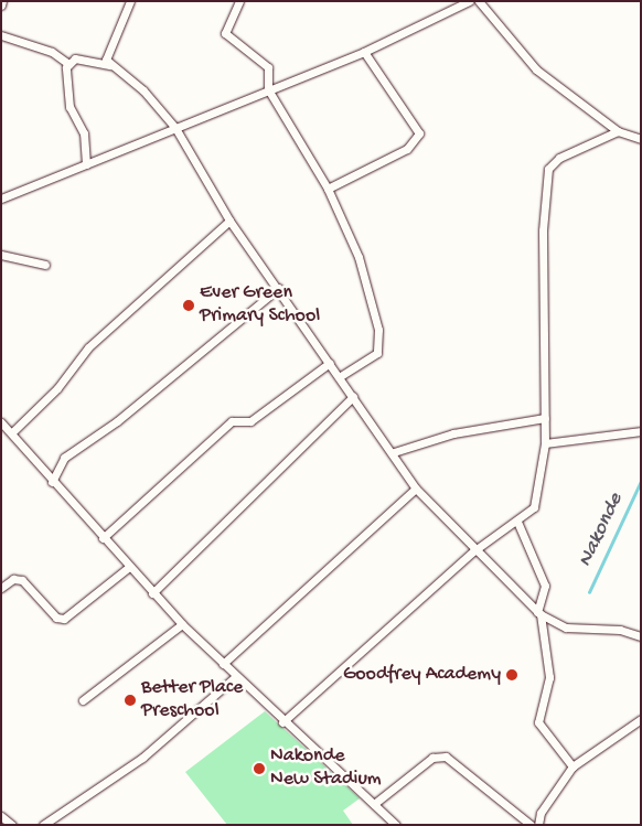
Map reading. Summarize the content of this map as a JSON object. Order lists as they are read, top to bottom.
{
  "water": ["Nakonde"],
  "places": [
    "Ever Green Primary School",
    "Goodfrey Academy",
    "Better Place Preschool",
    "Nakonde New Stadium"
  ]
}
